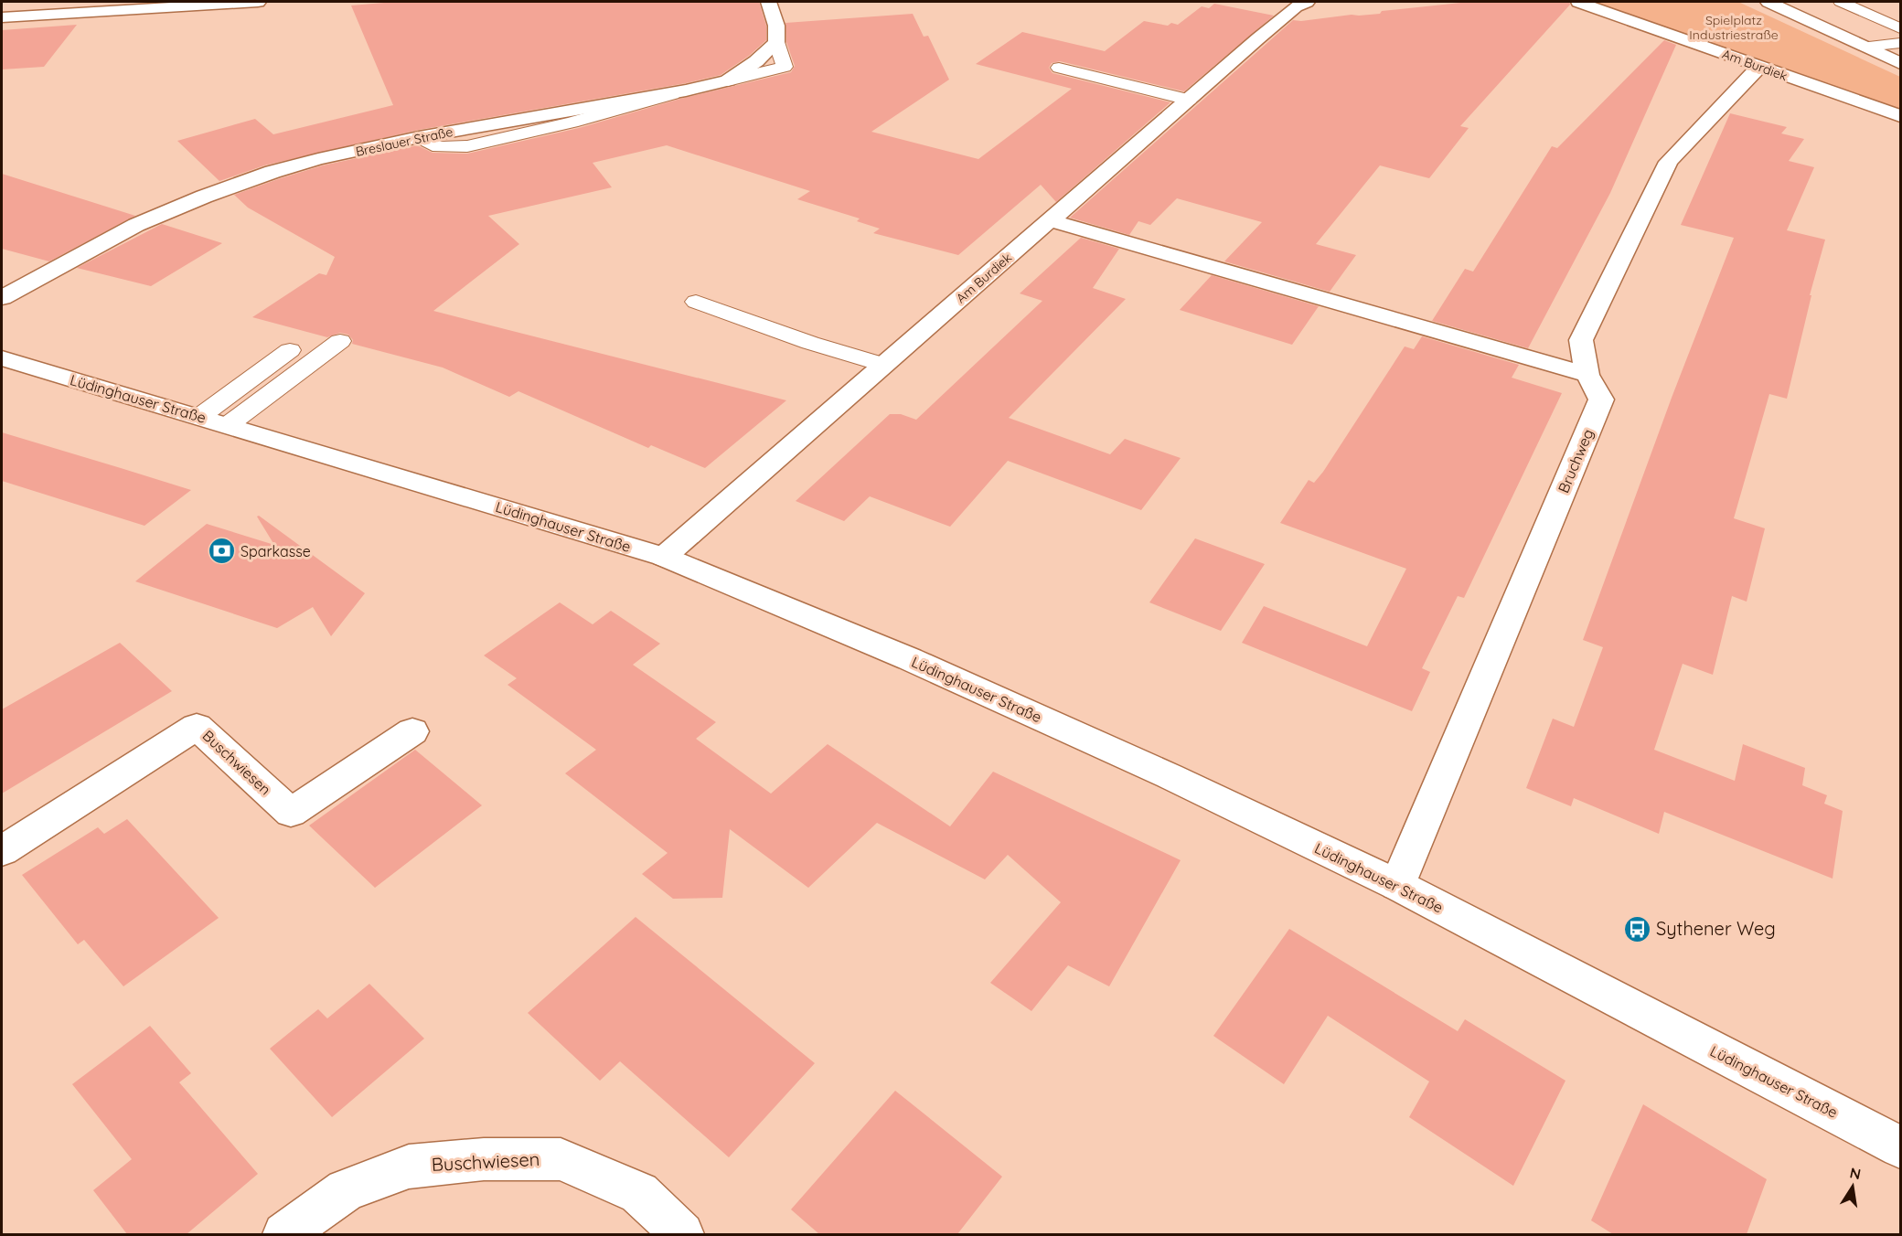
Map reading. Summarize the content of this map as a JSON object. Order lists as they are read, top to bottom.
{
  "streets": {
    "street": [
      "Am Burdiek",
      "Breslauer Straße",
      "Lüdinghauser Straße",
      "Bruchweg",
      "Buschwiesen"
    ]
  },
  "crossings": [
    ["Am Burdiek", "Lüdinghauser Straße"],
    ["Am Burdiek", "Bruchweg"],
    ["Lüdinghauser Straße", "Bruchweg"]
  ],
  "parks": ["Spielplatz Industriestraße"],
  "places": {
    "bank": ["Sparkasse"],
    "bus stop": ["Sythener Weg"]
  },
  "north": "top"
}
